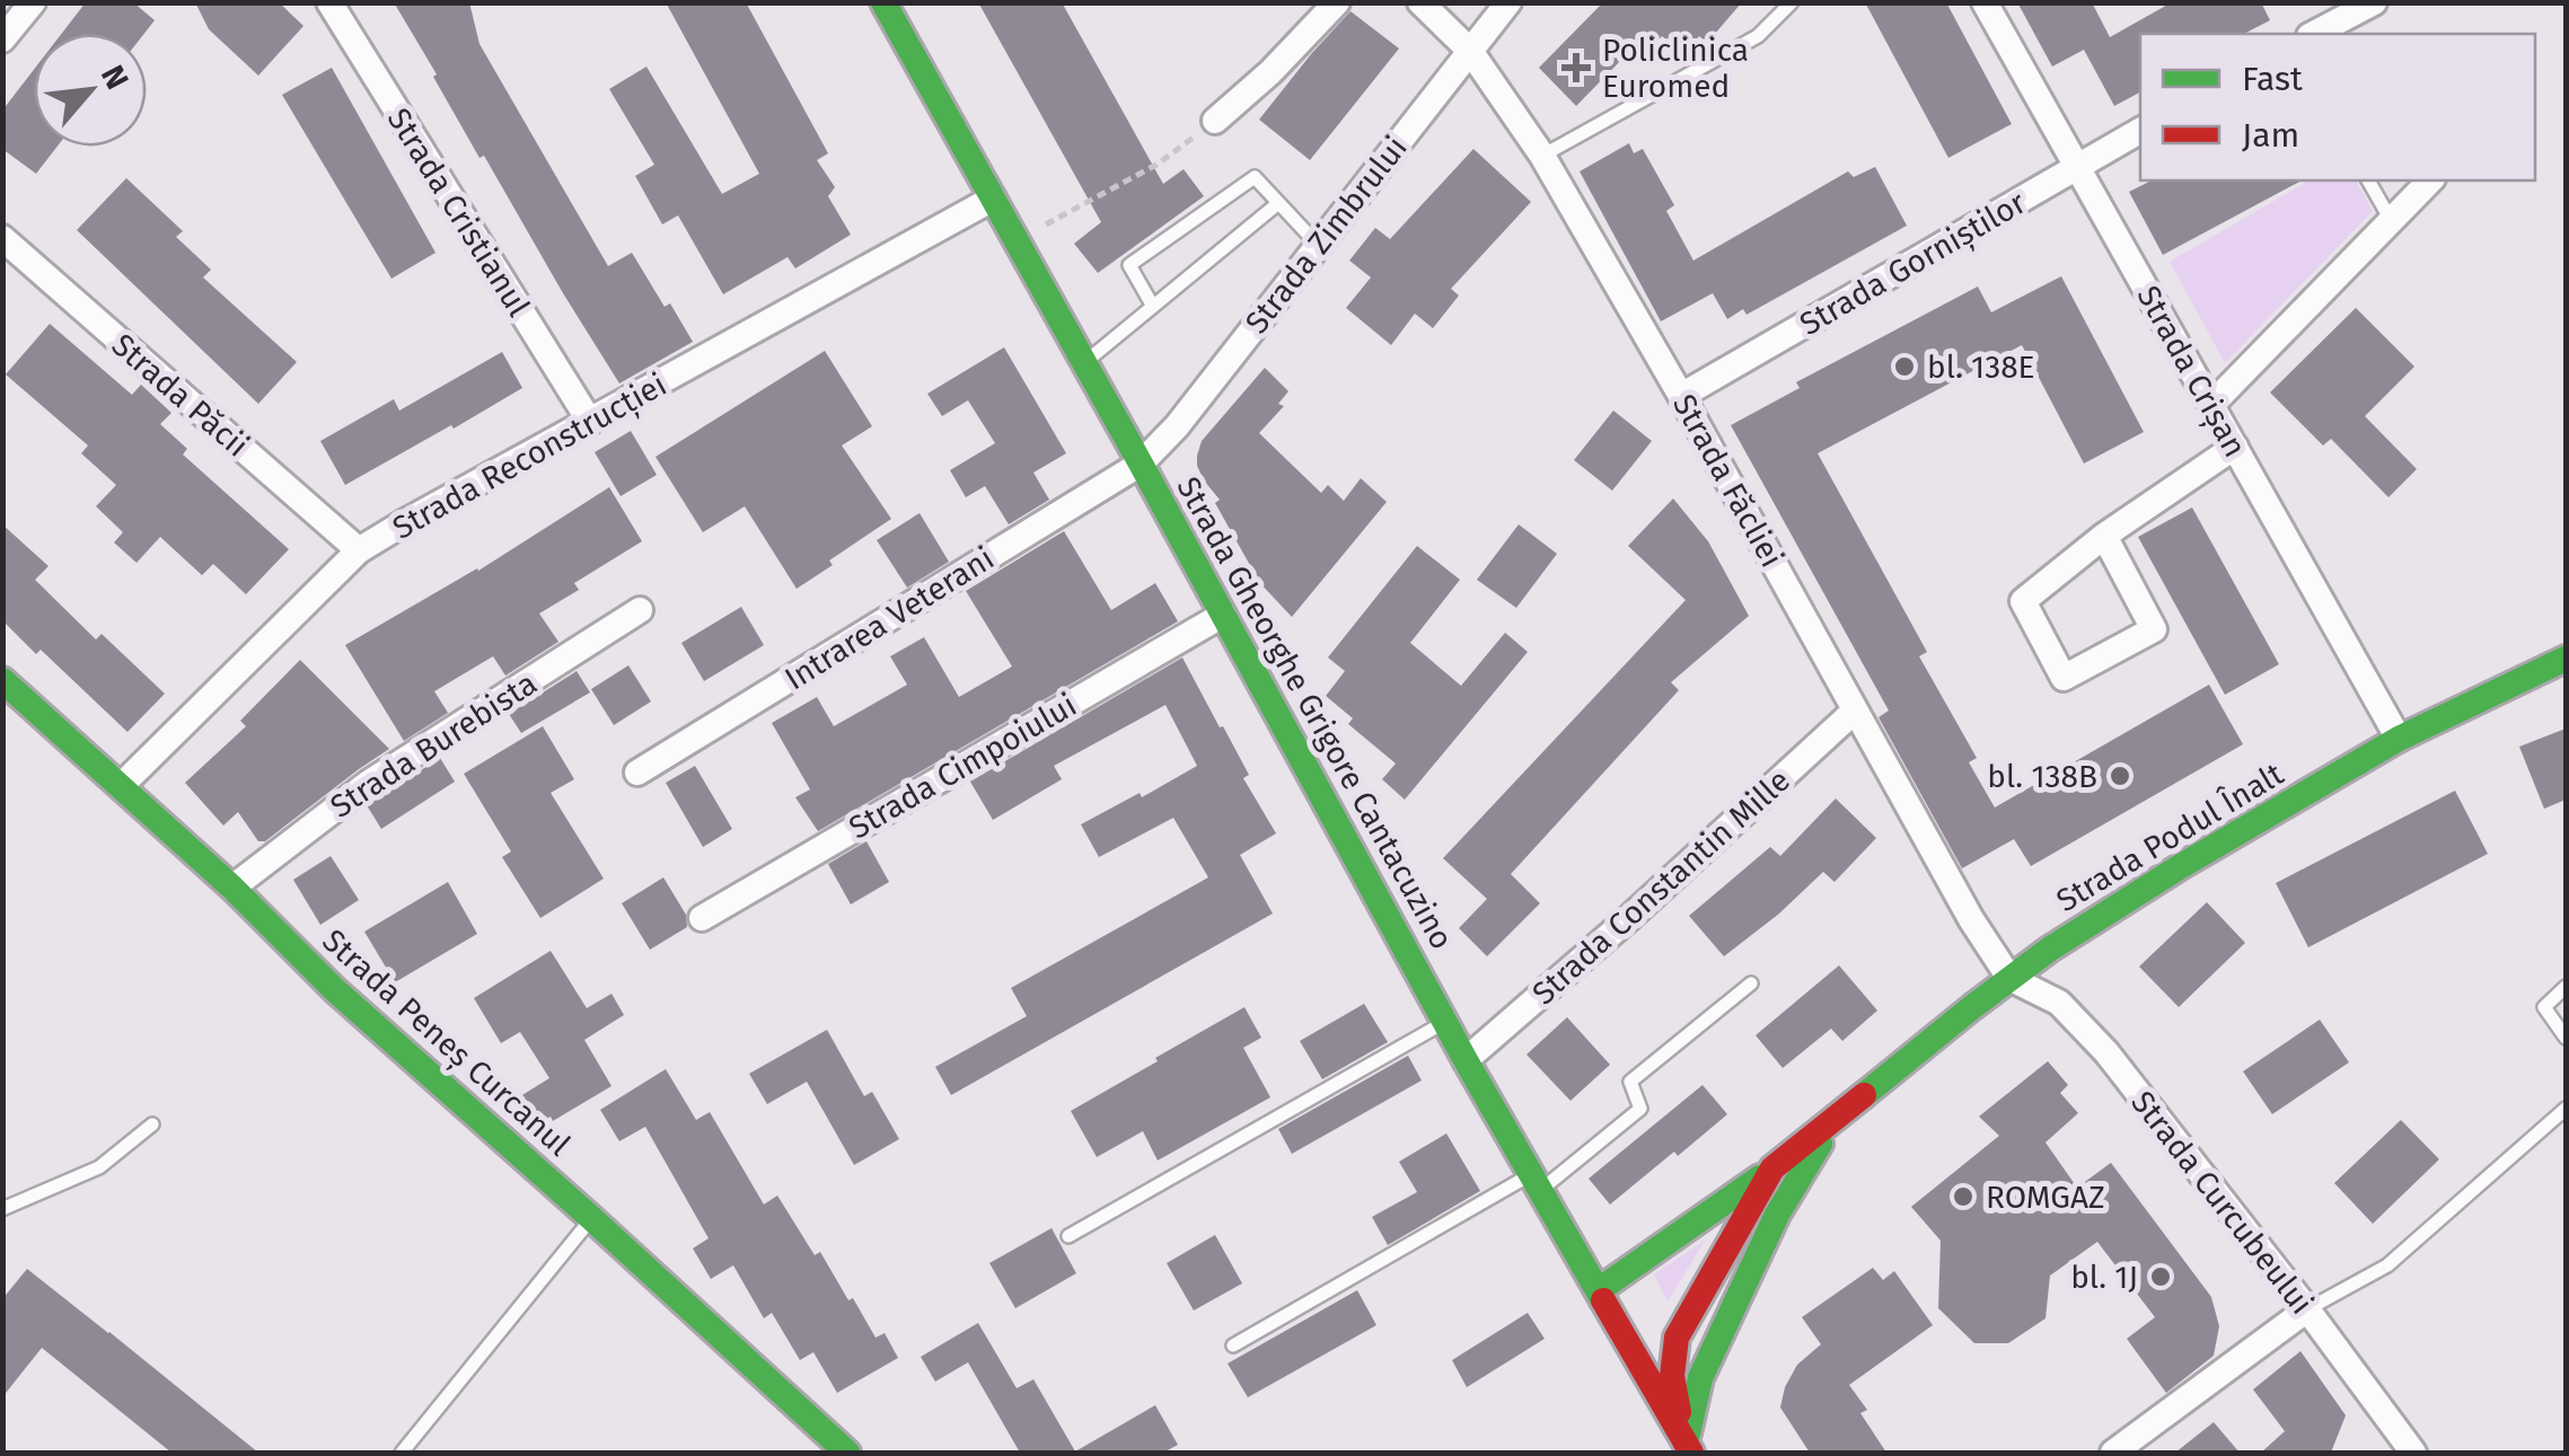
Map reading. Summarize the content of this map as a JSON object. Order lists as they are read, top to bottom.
{
  "streets": {
    "main road": ["Strada Gheorghe Grigore Cantacuzino", "Strada Podul Înalt", "Strada Peneș Curcanul"],
    "street": [
      "Strada Cristianul",
      "Strada Zimbrului",
      "Strada Gorniștilor",
      "Strada Crișan",
      "Strada Păcii",
      "Strada Reconstrucției",
      "Strada Făcliei",
      "Intrarea Veterani",
      "Strada Burebista",
      "Strada Cimpoiului",
      "Strada Constantin Mille",
      "Strada Curcubeului"
    ]
  },
  "crossings": [
    ["Strada Cristianul", "Strada Reconstrucției"],
    ["Strada Zimbrului", "Strada Făcliei"],
    ["Strada Zimbrului", "Intrarea Veterani"],
    ["Strada Zimbrului", "Strada Gheorghe Grigore Cantacuzino"],
    ["Strada Gorniștilor", "Strada Crișan"],
    ["Strada Gorniștilor", "Strada Făcliei"],
    ["Strada Crișan", "Strada Podul Înalt"],
    ["Strada Păcii", "Strada Reconstrucției"],
    ["Strada Reconstrucției", "Strada Gheorghe Grigore Cantacuzino"],
    ["Strada Reconstrucției", "Strada Peneș Curcanul"],
    ["Strada Făcliei", "Strada Podul Înalt"],
    ["Strada Făcliei", "Strada Constantin Mille"],
    ["Strada Făcliei", "Strada Curcubeului"],
    ["Intrarea Veterani", "Strada Gheorghe Grigore Cantacuzino"],
    ["Strada Gheorghe Grigore Cantacuzino", "Strada Cimpoiului"],
    ["Strada Gheorghe Grigore Cantacuzino", "Strada Podul Înalt"],
    ["Strada Gheorghe Grigore Cantacuzino", "Strada Constantin Mille"],
    ["Strada Burebista", "Strada Peneș Curcanul"],
    ["Strada Podul Înalt", "Strada Curcubeului"]
  ],
  "places": {
    "health": ["Policlinica Euromed"],
    "other": [
      "bl. 138E",
      "bl. 138B",
      "ROMGAZ",
      "bl. 1J"
    ]
  },
  "legend": ["Fast", "Jam"],
  "north": "top right"
}
